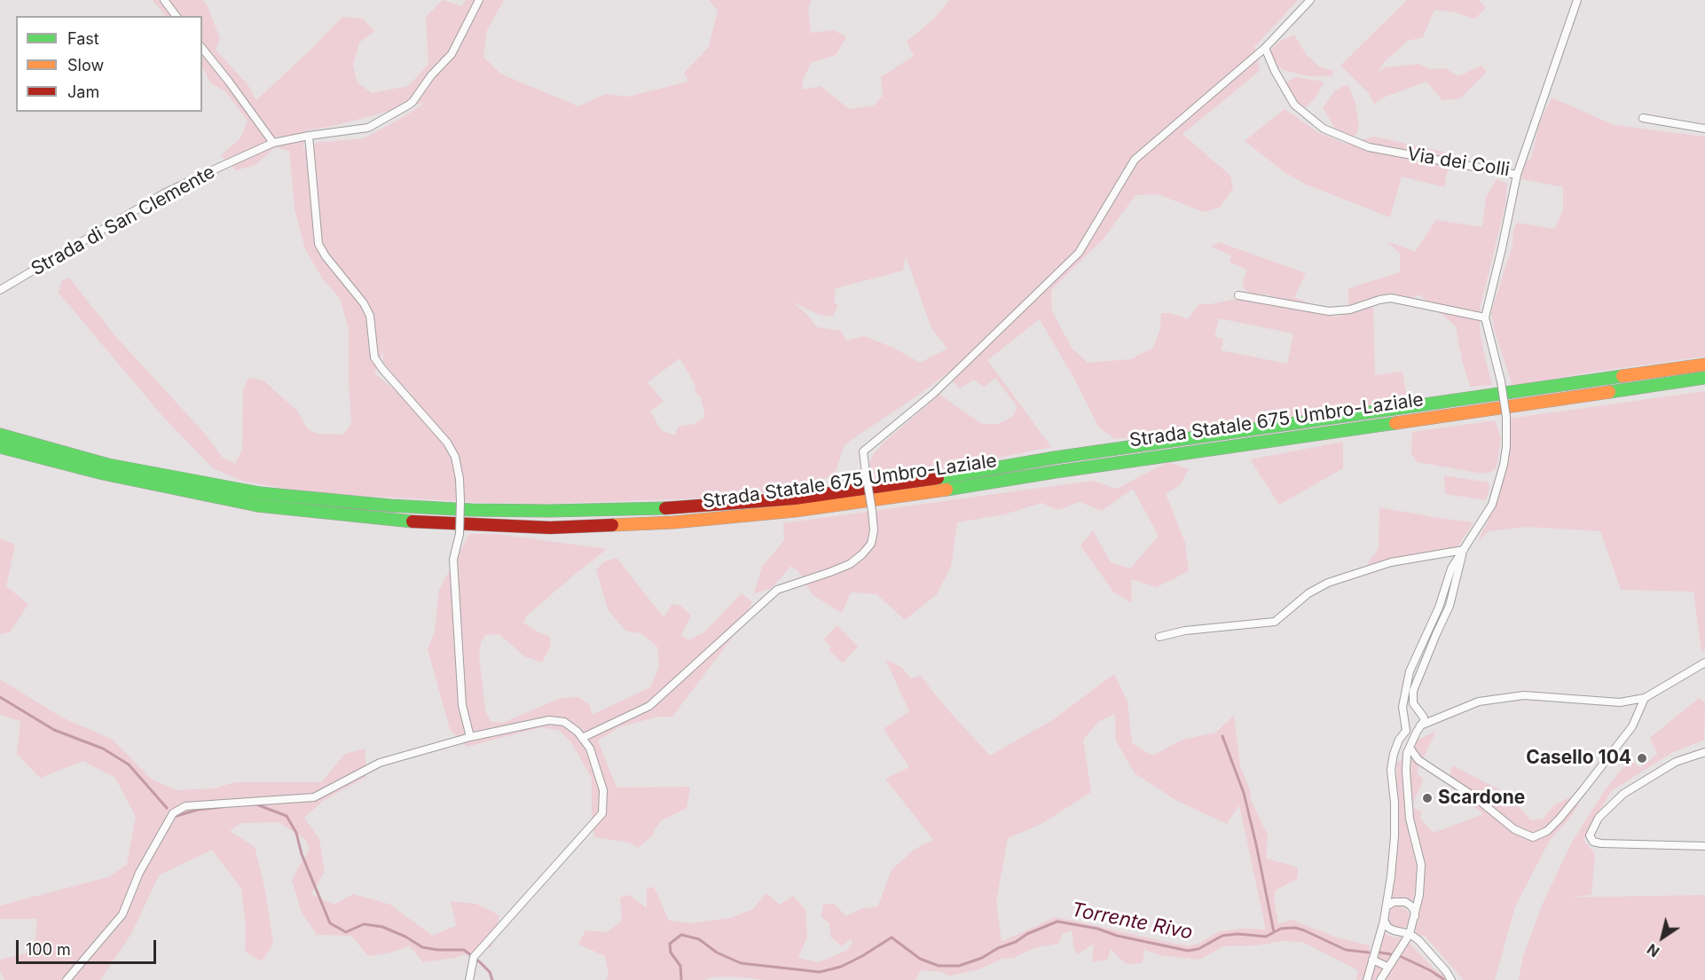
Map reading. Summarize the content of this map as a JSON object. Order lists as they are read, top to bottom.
{
  "streets": {
    "highway": ["Strada Statale 675 Umbro-Laziale"],
    "street": ["Via dei Colli", "Strada di San Clemente"]
  },
  "water": ["Torrente Rivo"],
  "places": ["Casello 104", "Scardone"],
  "legend": ["Fast", "Slow", "Jam"],
  "scale_bar": "100 m",
  "north": "bottom left"
}
